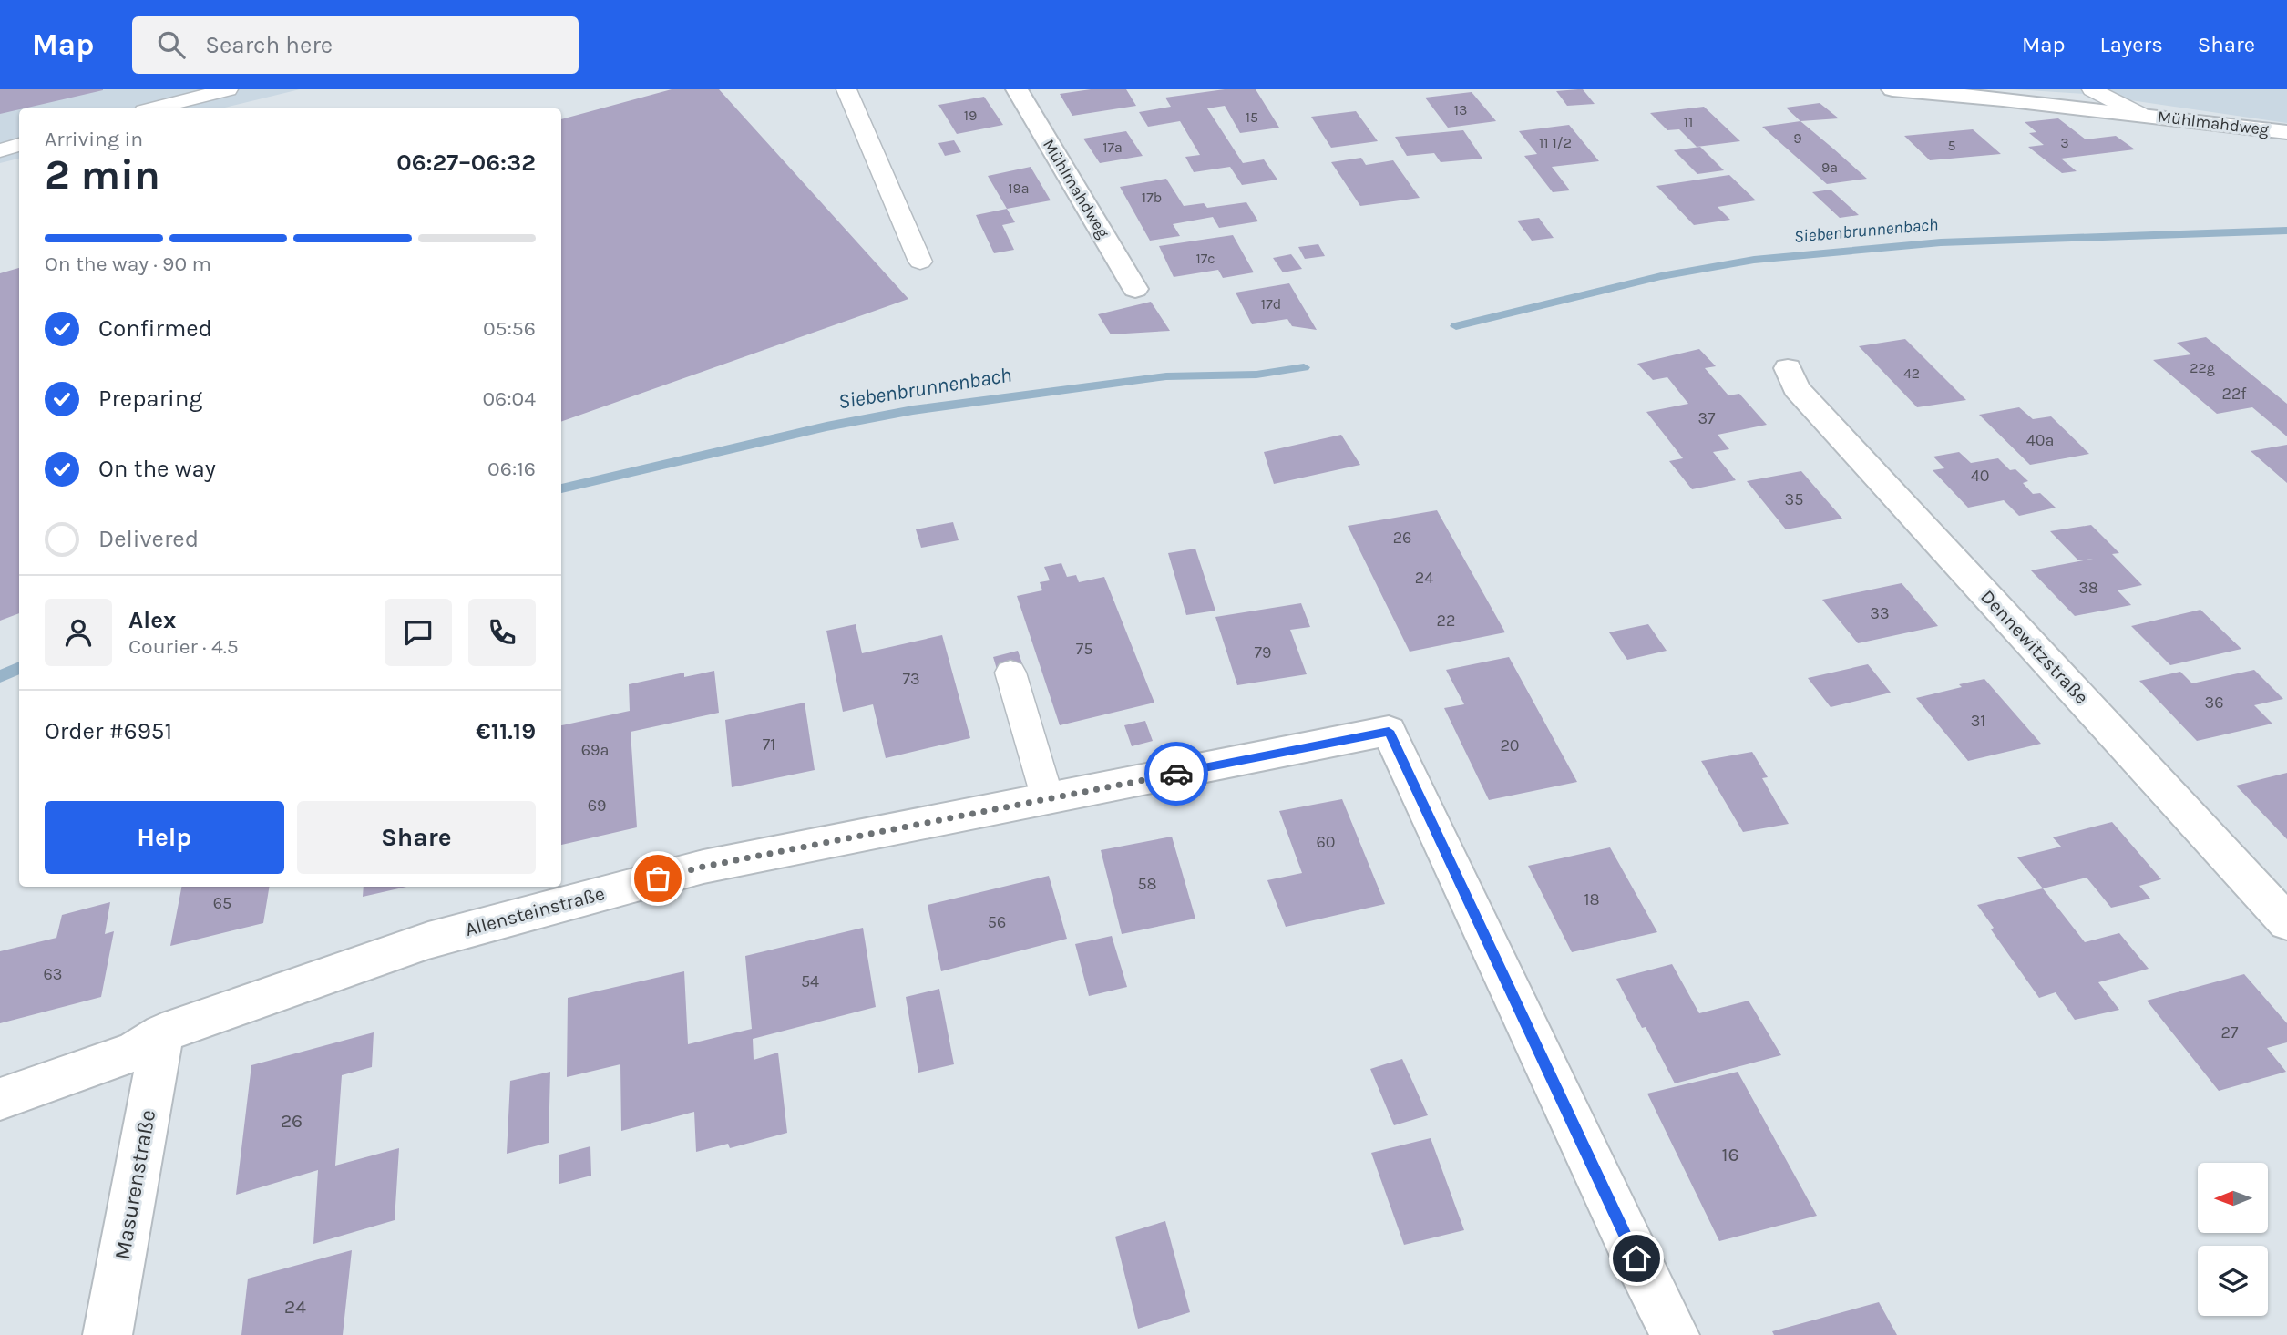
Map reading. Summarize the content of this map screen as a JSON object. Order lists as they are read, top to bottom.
{
  "streets": {
    "street": [
      "Mühlmahdweg",
      "Dennewitzstraße",
      "Allensteinstraße",
      "Masurenstraße"
    ]
  },
  "crossings": [
    ["Allensteinstraße", "Masurenstraße"]
  ],
  "water": ["Siebenbrunnenbach"],
  "house_numbers": [
    "13",
    "19",
    "15",
    "11",
    "9",
    "11 1/2",
    "3",
    "5",
    "17a",
    "9a",
    "19a",
    "17b",
    "17c",
    "17d",
    "22g",
    "42",
    "22f",
    "37",
    "40a",
    "40",
    "35",
    "26",
    "24",
    "38",
    "33",
    "22",
    "75",
    "79",
    "73",
    "36",
    "31",
    "71",
    "20",
    "69a",
    "69",
    "60",
    "58",
    "18",
    "65",
    "56",
    "63",
    "54",
    "27",
    "26",
    "16",
    "24"
  ],
  "north": "left",
  "page": {
    "header": "Map",
    "search": "Search here",
    "nav": ["Map", "Layers", "Share"],
    "heading": ["2 min", "Arriving in", "06:27–06:32"],
    "panel": [
      "Alex",
      "Courier · 4.5",
      "Order #6951",
      "€11.19"
    ],
    "bar": "On the way · 90 m",
    "list": [
      ["Confirmed", "05:56"],
      ["Preparing", "06:04"],
      ["On the way", "06:16"],
      "Delivered"
    ],
    "buttons": ["Help", "Share"]
  }
}
